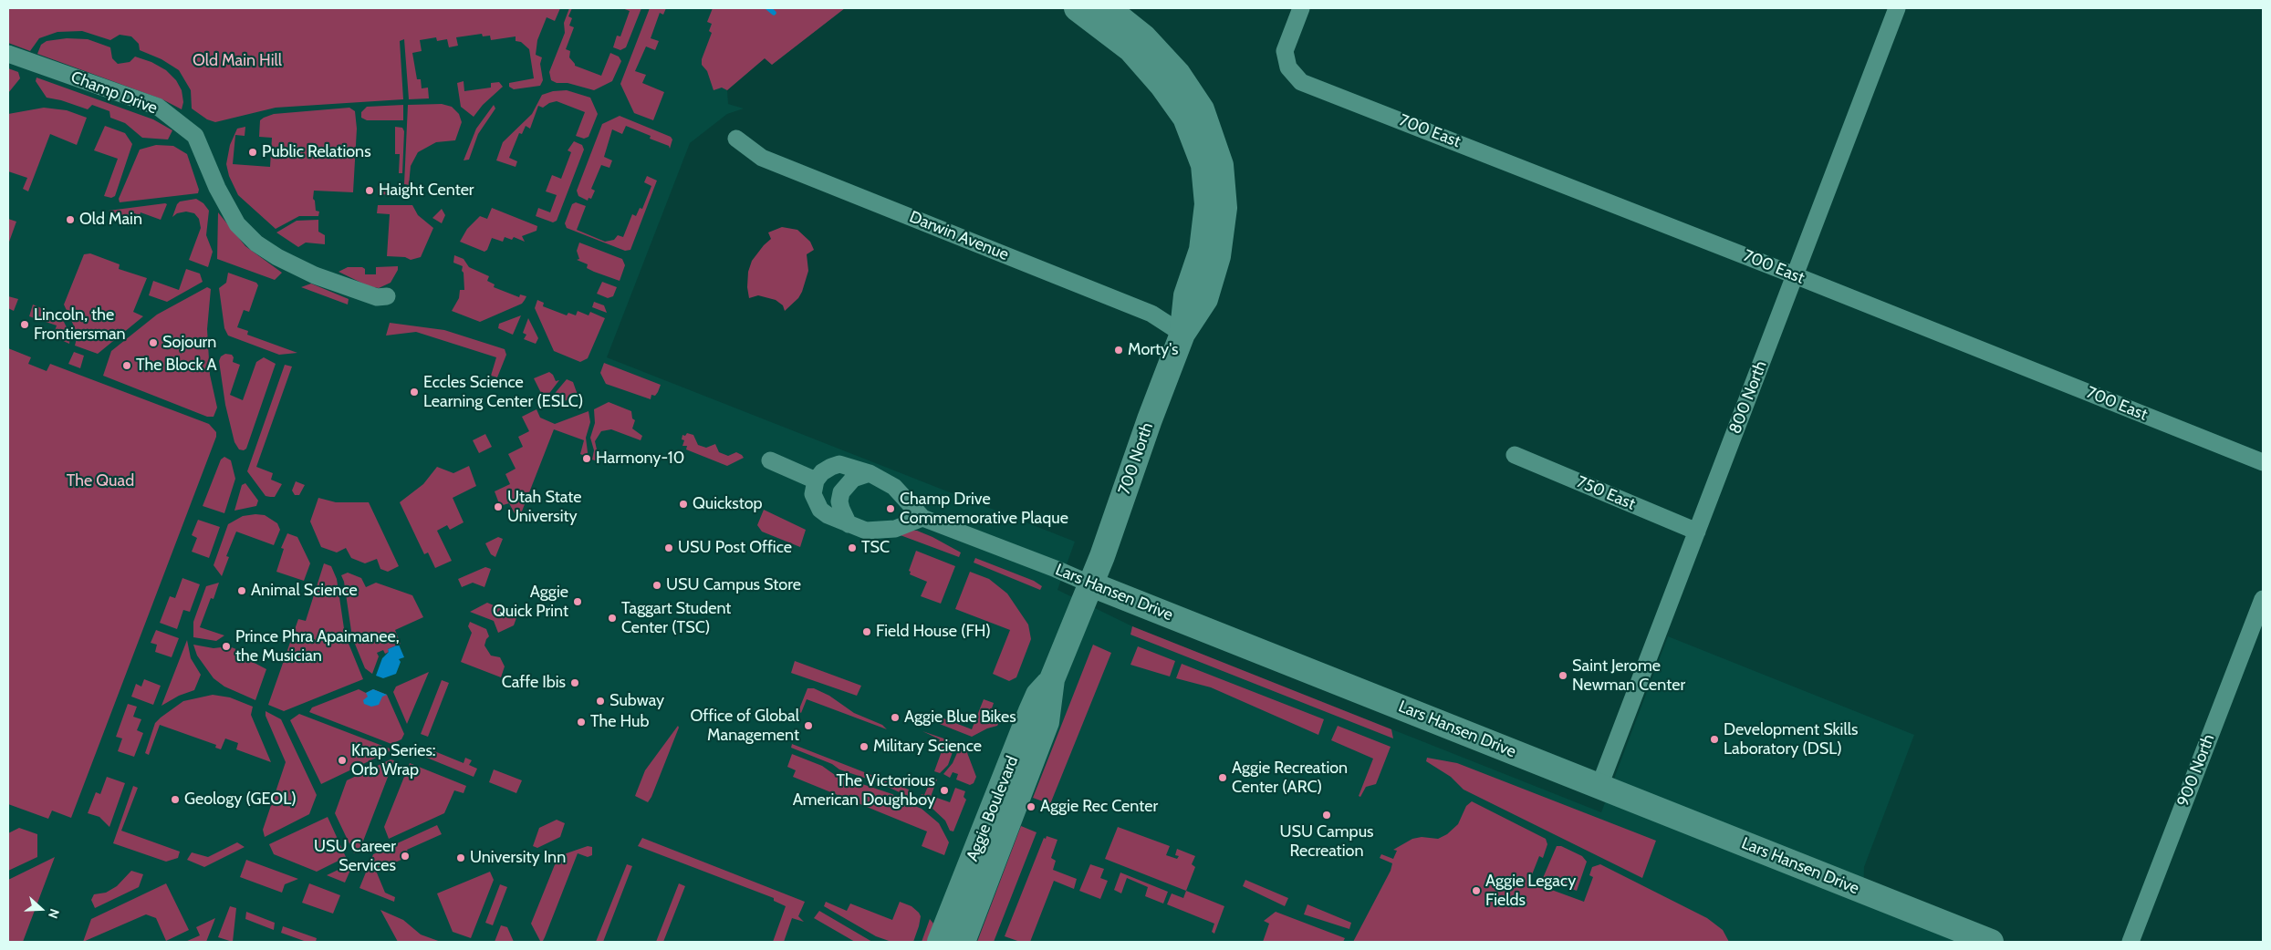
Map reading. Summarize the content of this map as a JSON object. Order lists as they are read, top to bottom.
{
  "streets": {
    "main road": ["700 North", "Lars Hansen Drive", "Aggie Boulevard"],
    "street": [
      "Champ Drive",
      "700 East",
      "Darwin Avenue",
      "800 North",
      "750 East",
      "900 North"
    ]
  },
  "crossings": [
    ["700 East", "800 North"],
    ["Darwin Avenue", "700 North"],
    ["800 North", "750 East"],
    ["800 North", "Lars Hansen Drive"],
    ["700 North", "Lars Hansen Drive"],
    ["700 North", "Aggie Boulevard"],
    ["Lars Hansen Drive", "Aggie Boulevard"]
  ],
  "parks": ["Old Main Hill", "The Quad"],
  "places": [
    "Public Relations",
    "Haight Center",
    "Old Main",
    "Lincoln, the Frontiersman",
    "Sojourn",
    "Morty's",
    "The Block A",
    "Eccles Science Learning Center (ESLC)",
    "Harmony-10",
    "Quickstop",
    "Utah State University",
    "Champ Drive Commemorative Plaque",
    "USU Post Office",
    "TSC",
    "USU Campus Store",
    "Animal Science",
    "Aggie Quick Print",
    "Taggart Student Center (TSC)",
    "Field House (FH)",
    "Prince Phra Apaimanee, the Musician",
    "Saint Jerome Newman Center",
    "Caffe Ibis",
    "Subway",
    "Aggie Blue Bikes",
    "The Hub",
    "Office of Global Management",
    "Development Skills Laboratory (DSL)",
    "Military Science",
    "Knap Series: Orb Wrap",
    "Aggie Recreation Center (ARC)",
    "The Victorious American Doughboy",
    "Geology (GEOL)",
    "Aggie Rec Center",
    "USU Campus Recreation",
    "USU Career Services",
    "University Inn",
    "Aggie Legacy Fields"
  ],
  "north": "right"
}
